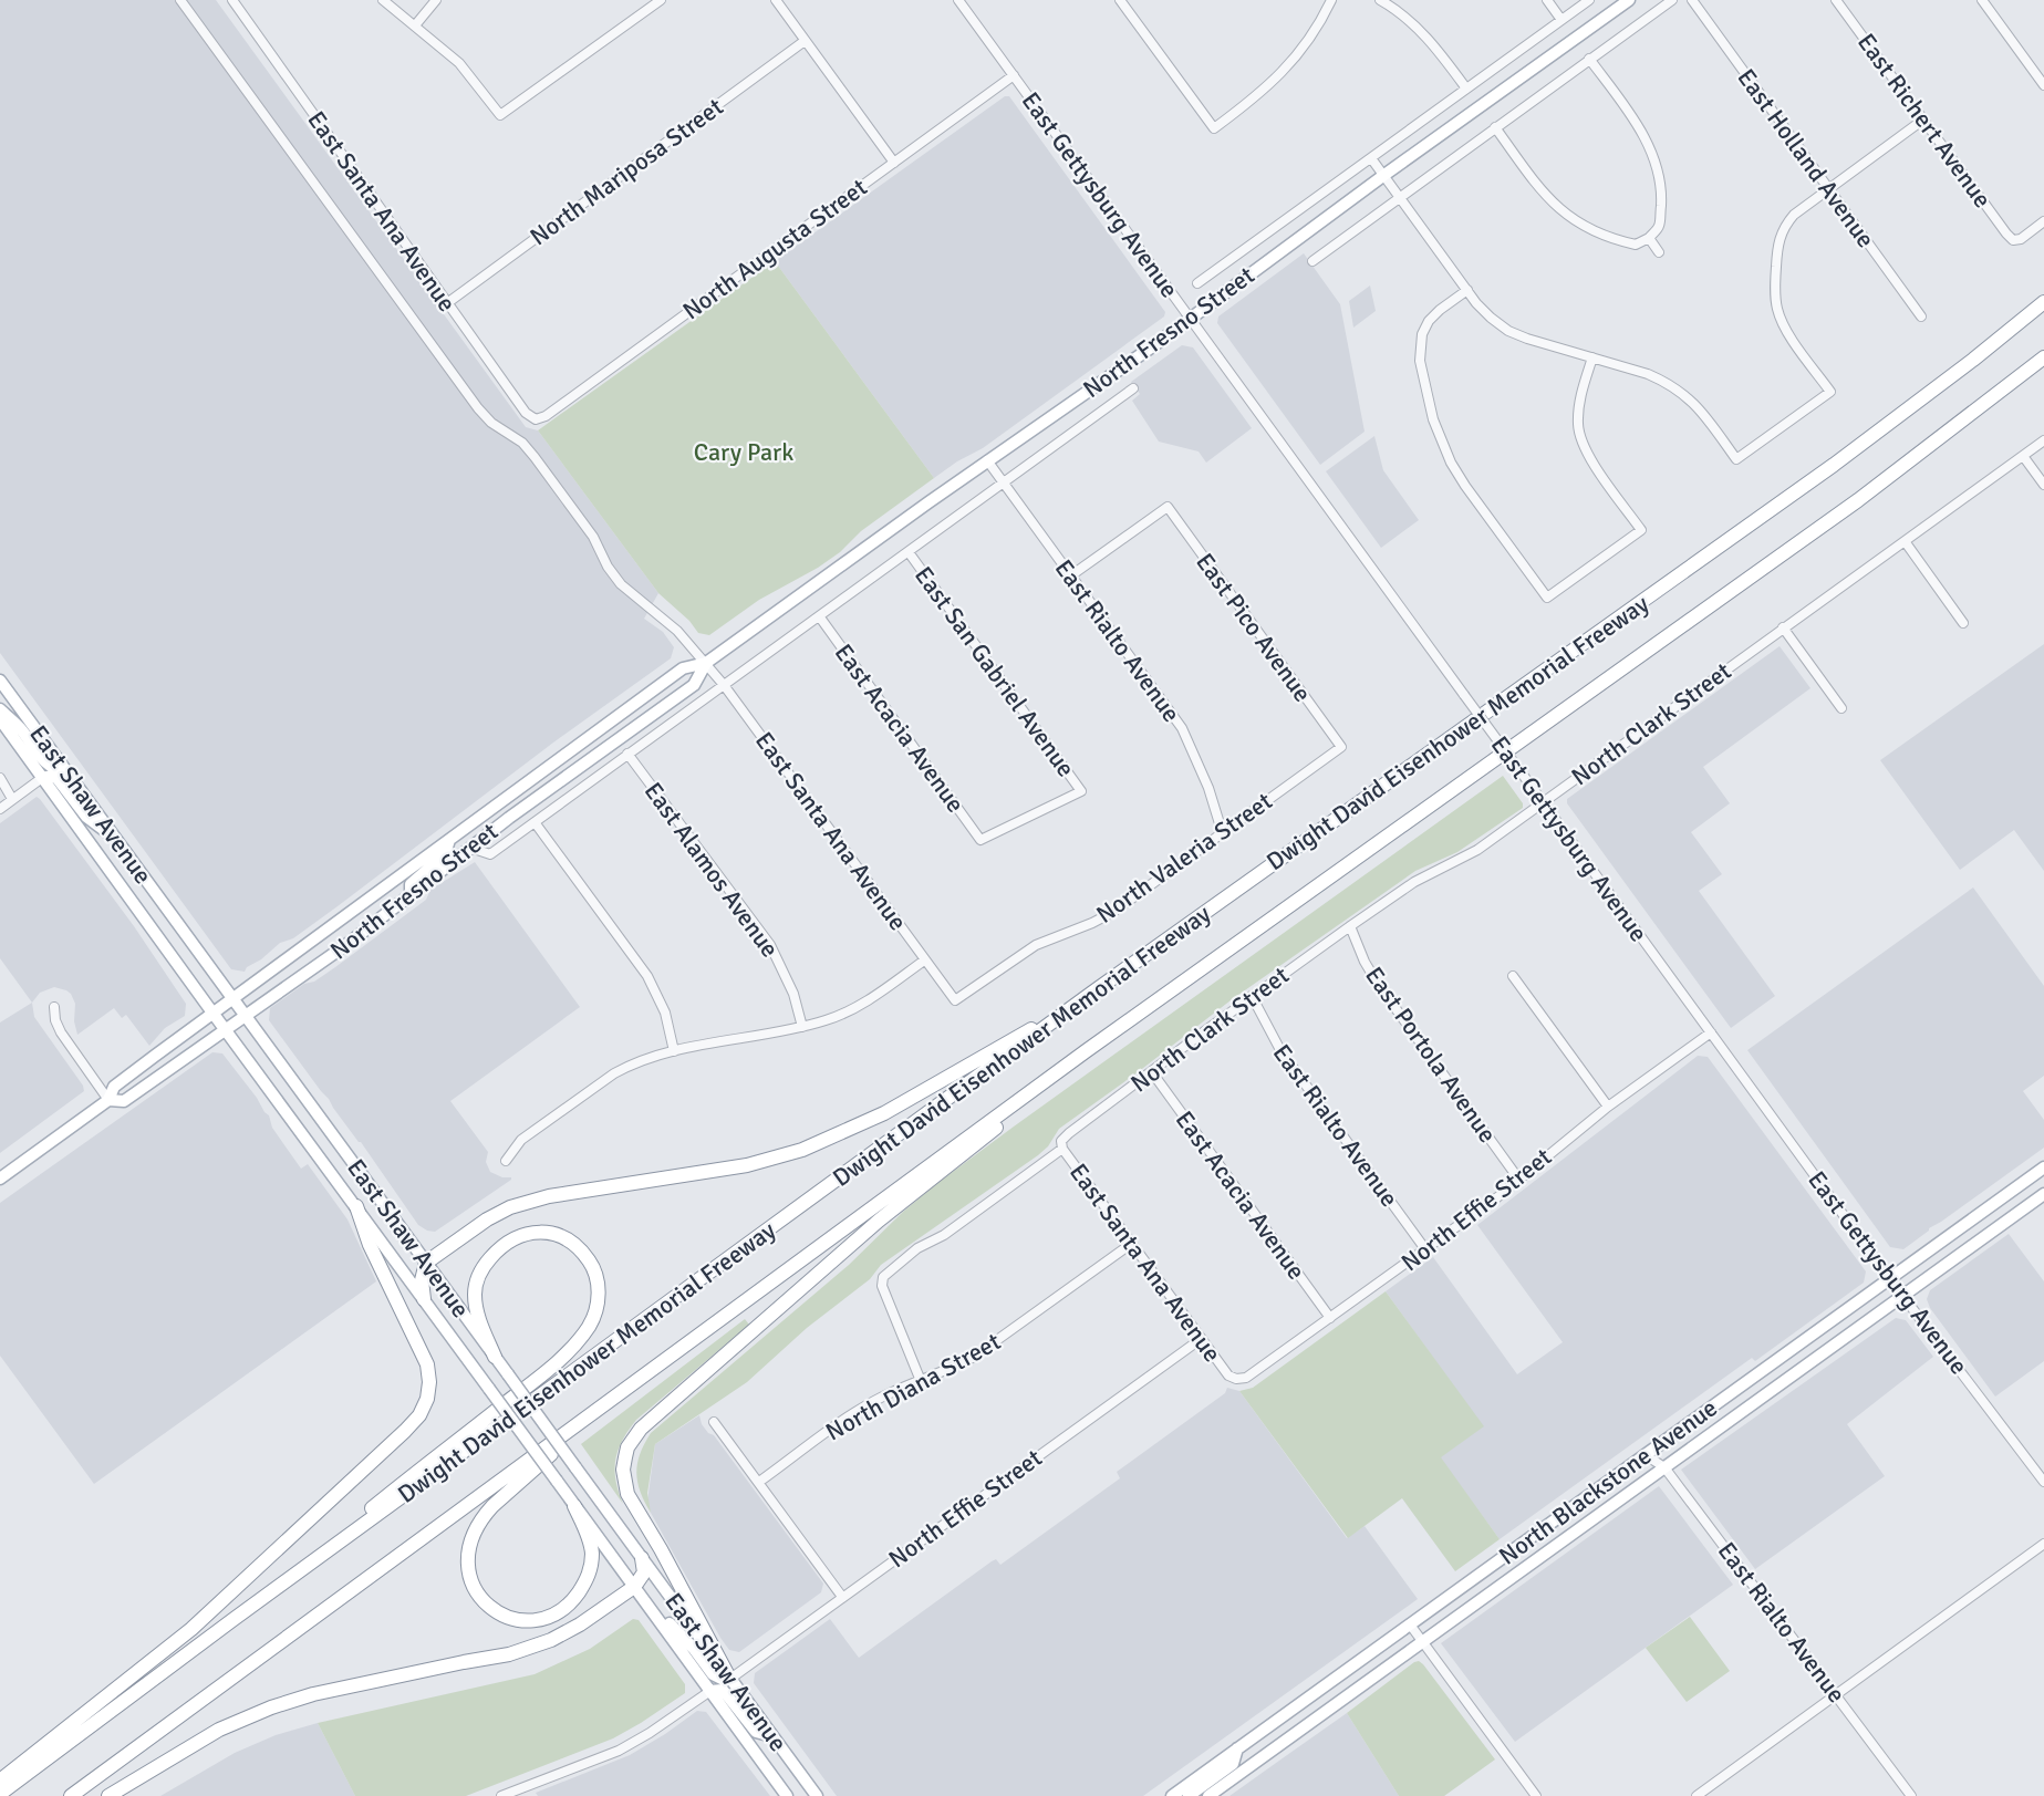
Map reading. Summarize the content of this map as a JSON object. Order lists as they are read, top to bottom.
{
  "streets": {
    "highway": ["Dwight David Eisenhower Memorial Freeway"],
    "main road": ["North Fresno Street", "East Shaw Avenue", "North Blackstone Avenue"],
    "street": [
      "East Richert Avenue",
      "East Holland Avenue",
      "North Mariposa Street",
      "East Gettysburg Avenue",
      "East Santa Ana Avenue",
      "North Augusta Street",
      "East Pico Avenue",
      "East Rialto Avenue",
      "East San Gabriel Avenue",
      "North Clark Street",
      "East Acacia Avenue",
      "North Valeria Street",
      "East Alamos Avenue",
      "East Portola Avenue",
      "North Effie Street",
      "North Diana Street"
    ]
  },
  "crossings": [
    ["North Mariposa Street", "East Santa Ana Avenue"],
    ["East Gettysburg Avenue", "North Augusta Street"],
    ["East Gettysburg Avenue", "North Fresno Street"],
    ["East Gettysburg Avenue", "North Clark Street"],
    ["East Gettysburg Avenue", "North Effie Street"],
    ["East Gettysburg Avenue", "North Blackstone Avenue"],
    ["East Santa Ana Avenue", "North Augusta Street"],
    ["East Santa Ana Avenue", "North Fresno Street"],
    ["East Santa Ana Avenue", "North Clark Street"],
    ["East Santa Ana Avenue", "North Valeria Street"],
    ["East Santa Ana Avenue", "North Effie Street"],
    ["East Santa Ana Avenue", "North Diana Street"],
    ["North Fresno Street", "East Rialto Avenue"],
    ["North Fresno Street", "East Shaw Avenue"],
    ["East Pico Avenue", "East Rialto Avenue"],
    ["East Pico Avenue", "North Valeria Street"],
    ["East Rialto Avenue", "North Clark Street"],
    ["East Rialto Avenue", "North Valeria Street"],
    ["East Rialto Avenue", "North Effie Street"],
    ["East Rialto Avenue", "North Blackstone Avenue"],
    ["East San Gabriel Avenue", "East Acacia Avenue"],
    ["North Clark Street", "East Acacia Avenue"],
    ["North Clark Street", "East Portola Avenue"],
    ["North Clark Street", "North Diana Street"],
    ["East Acacia Avenue", "North Effie Street"],
    ["East Shaw Avenue", "North Effie Street"],
    ["East Portola Avenue", "North Effie Street"]
  ],
  "parks": ["Cary Park"]
}
